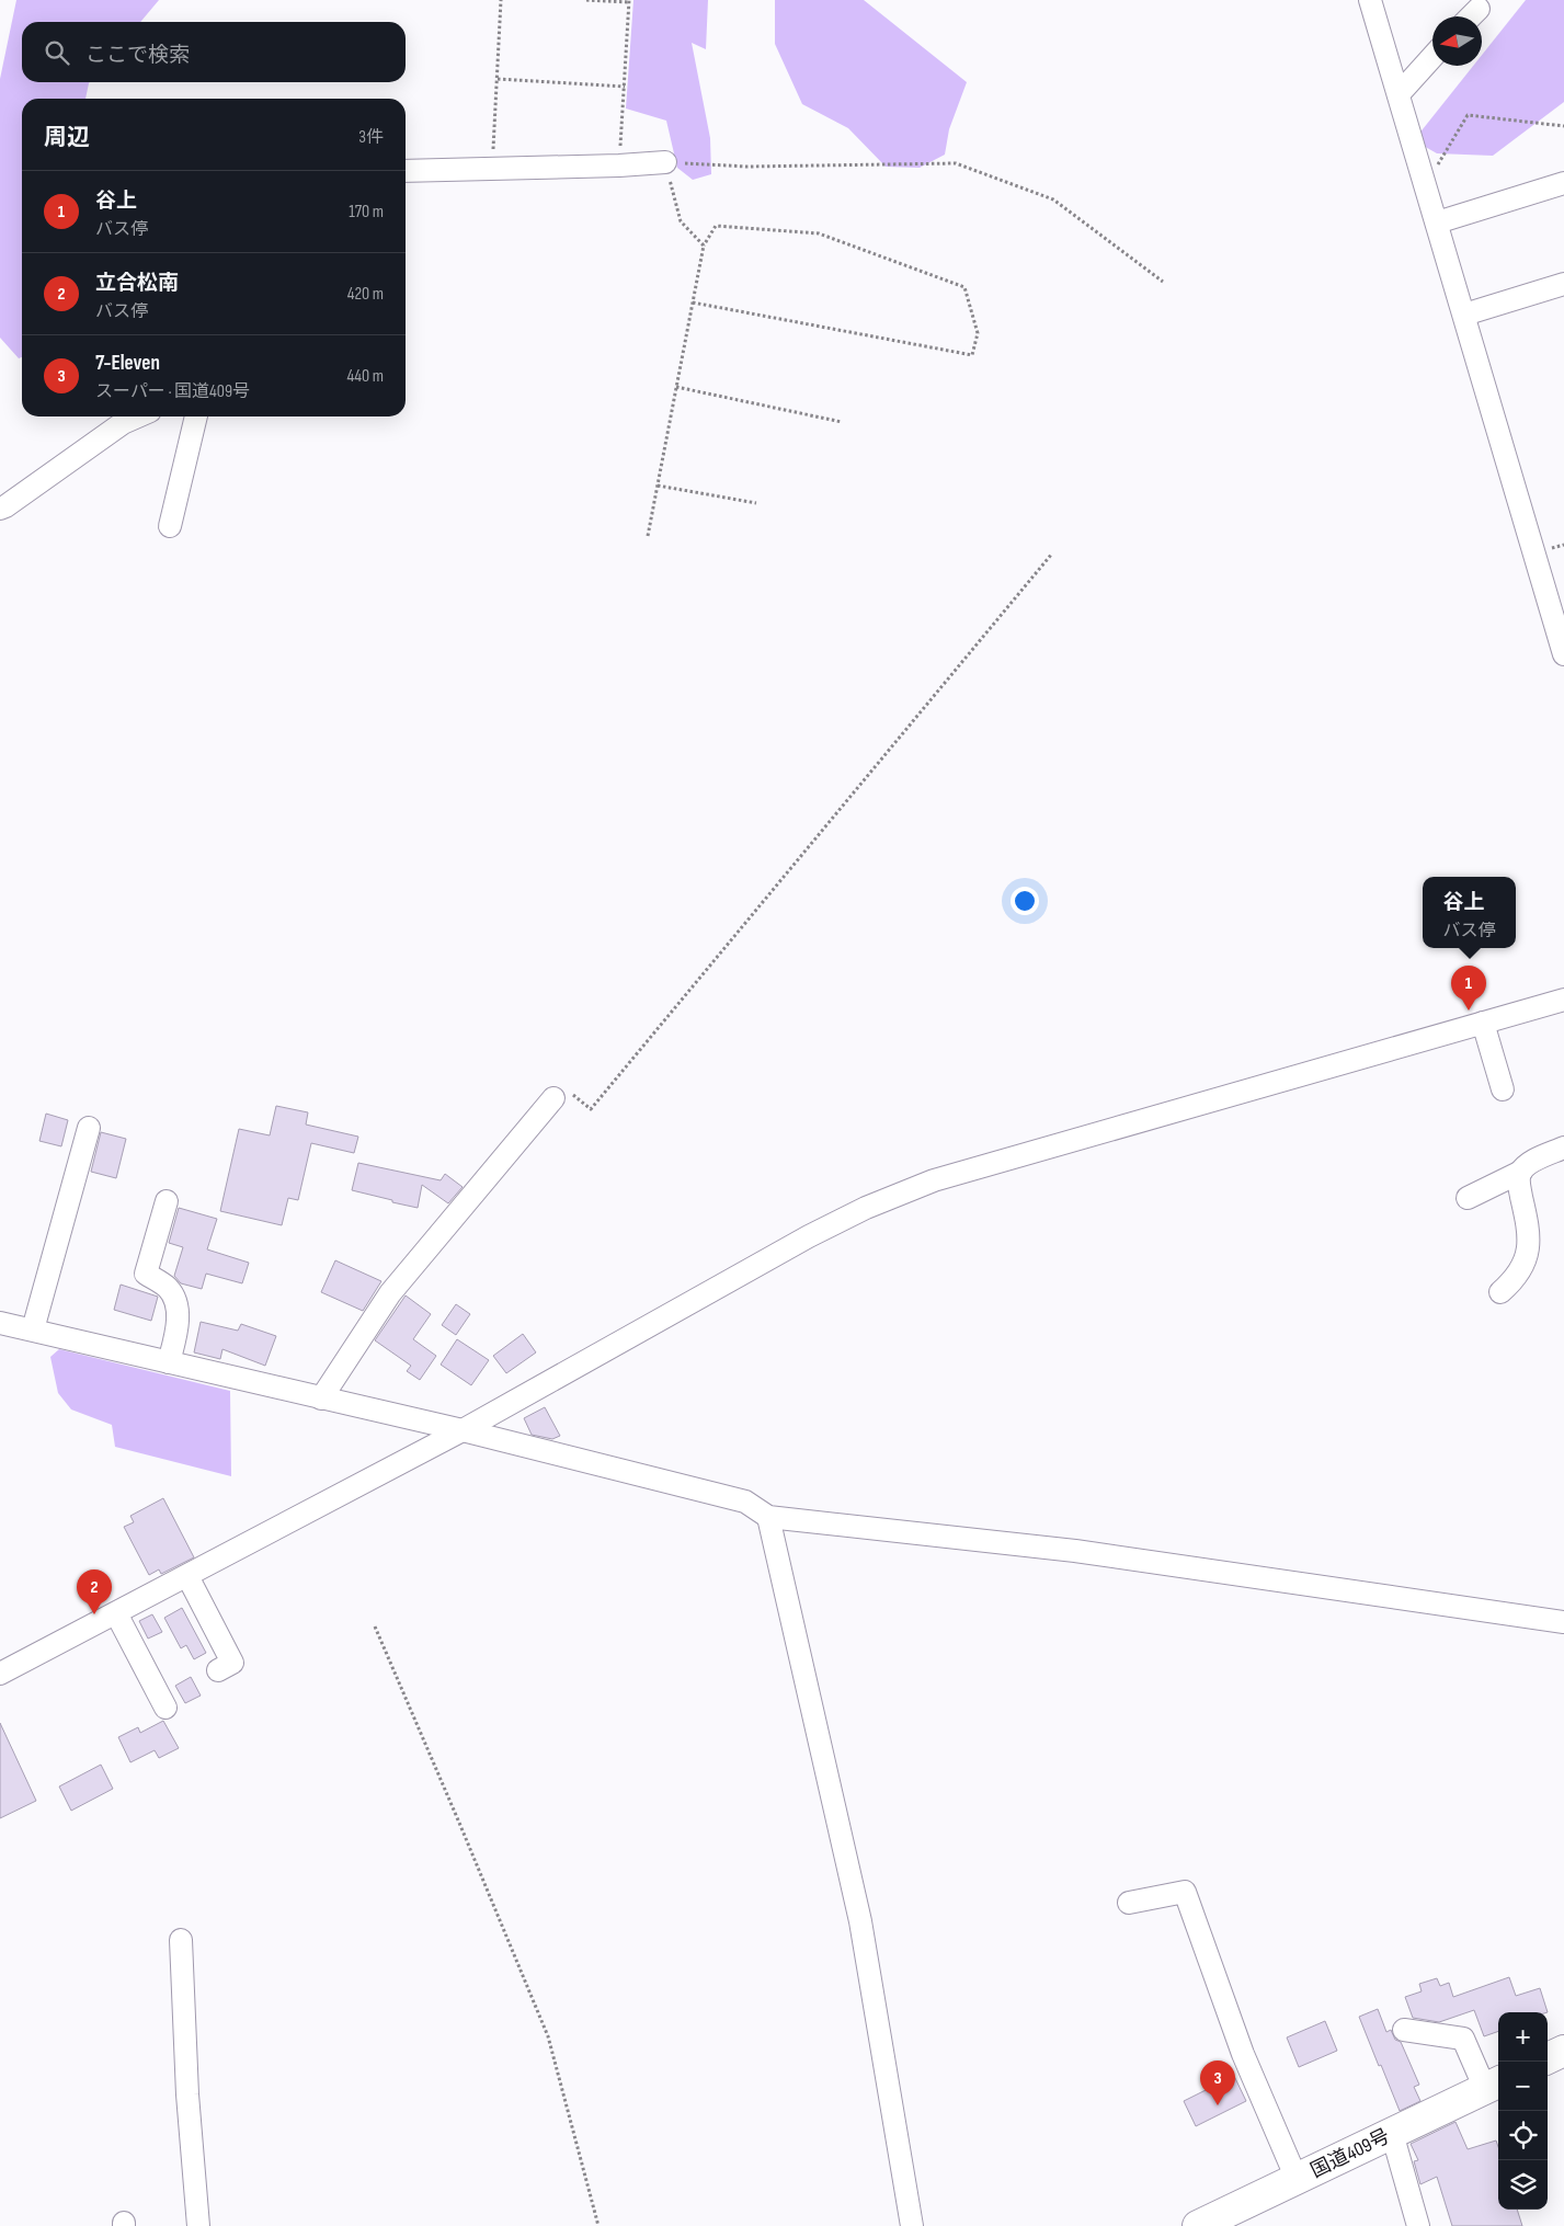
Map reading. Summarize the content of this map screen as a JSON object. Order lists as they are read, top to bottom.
{
  "streets": {
    "highway": ["国道409号"]
  },
  "north": "left",
  "page": {
    "search": "ここで検索",
    "heading": ["周辺", "3件"],
    "list": [
      {
        "mark": "1",
        "name": "谷上",
        "note": "バス停",
        "value": "170 m"
      },
      {
        "mark": "2",
        "name": "立合松南",
        "note": "バス停",
        "value": "420 m"
      },
      {
        "mark": "3",
        "name": "7-Eleven",
        "note": "スーパー · 国道409号",
        "value": "440 m"
      }
    ],
    "popup": ["谷上", "バス停"],
    "pins": ["1", "2", "3"],
    "map_buttons": ["+", "−"]
  }
}
